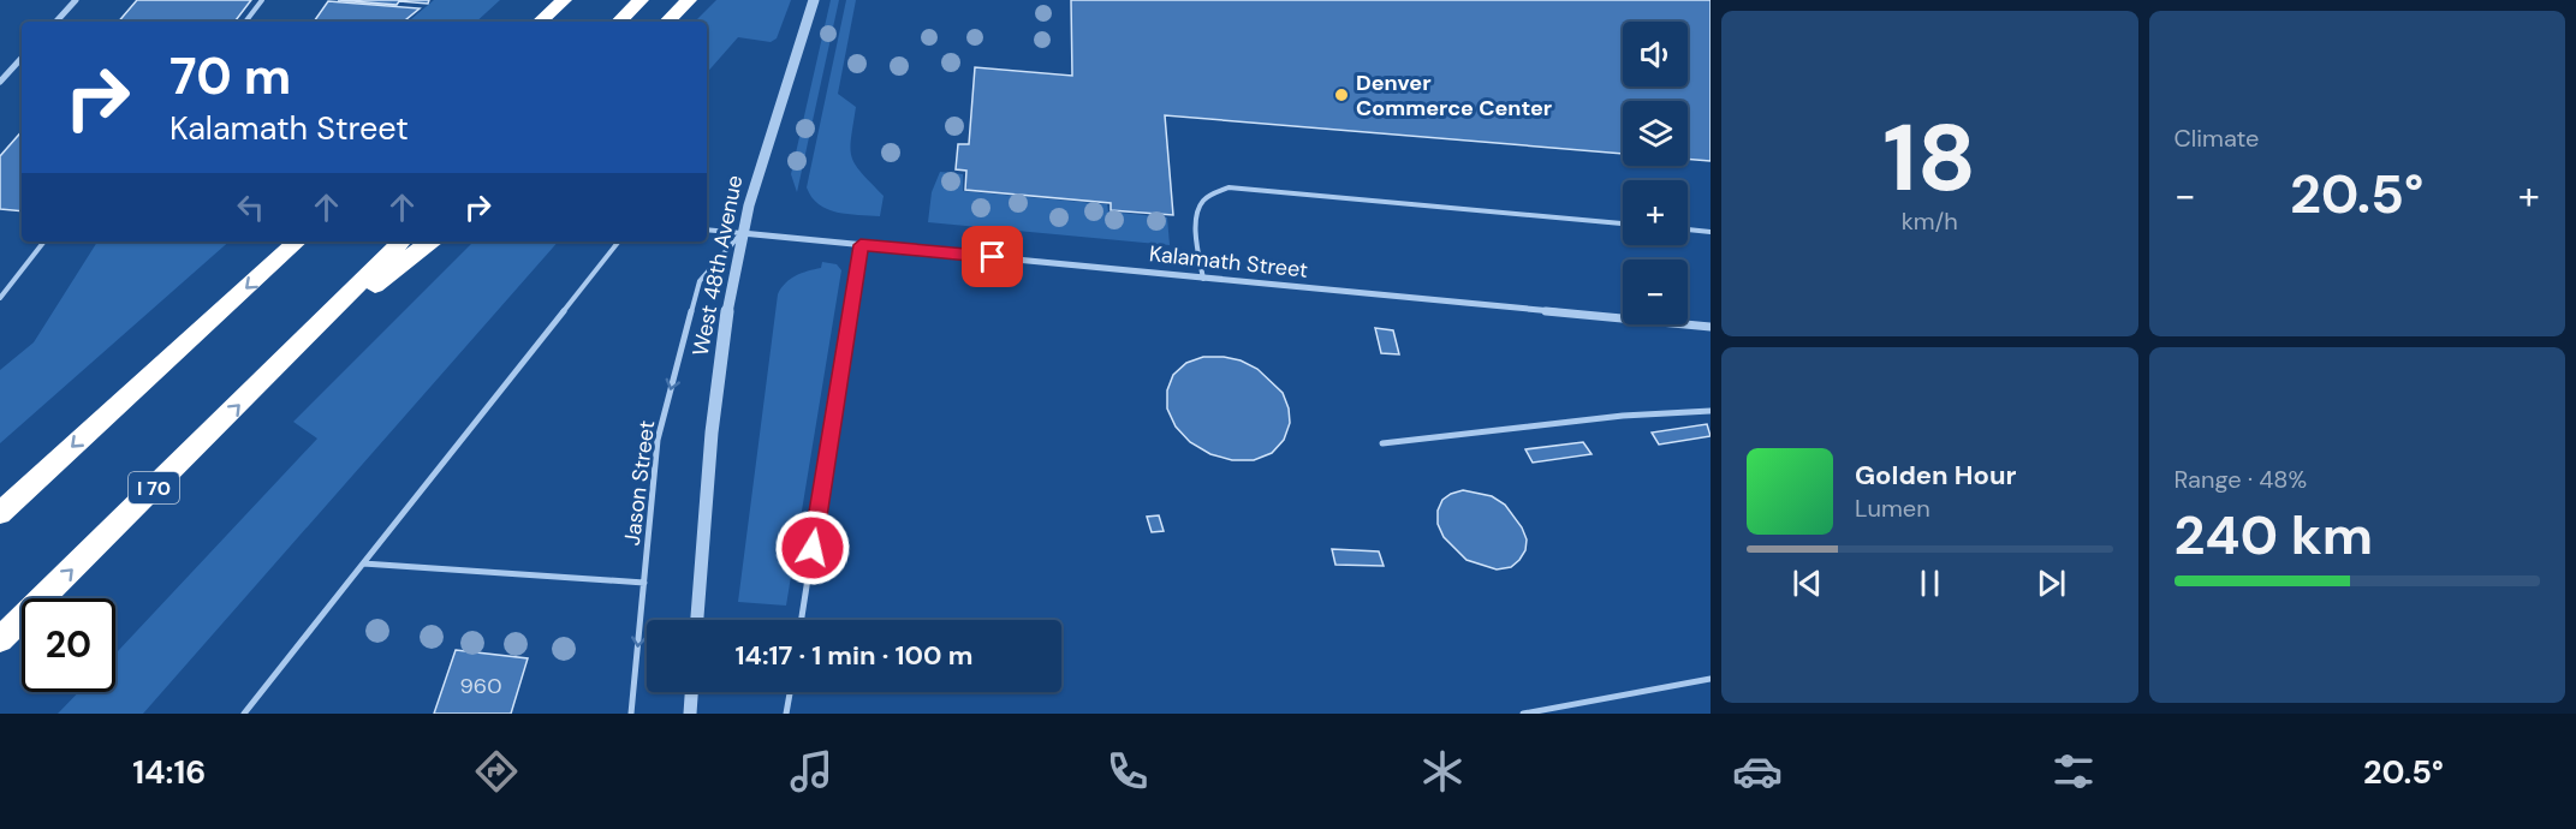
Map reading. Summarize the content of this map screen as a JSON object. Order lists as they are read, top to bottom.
{
  "streets": {
    "highway": ["I 70"],
    "street": ["Kalamath Street", "West 48th Avenue"],
    "lane": ["Jason Street"]
  },
  "crossings": [
    ["Kalamath Street", "West 48th Avenue"],
    ["Kalamath Street", "Jason Street"],
    ["West 48th Avenue", "Jason Street"]
  ],
  "one_way": ["Jason Street"],
  "places": ["Denver Commerce Center"],
  "house_numbers": ["960"],
  "page": {
    "tile": [
      ["18", "km/h"],
      "Climate",
      ["Range · 48%", "240 km"]
    ],
    "map_buttons": ["+", "−"],
    "turn": ["70 m", "Kalamath Street"],
    "heat": ["−", "20.5°", "+"],
    "song": ["Golden Hour", "Lumen"],
    "limit": "20",
    "trip": "14:17 · 1 min · 100 m",
    "tabs": ["14:16", "20.5°"]
  }
}
